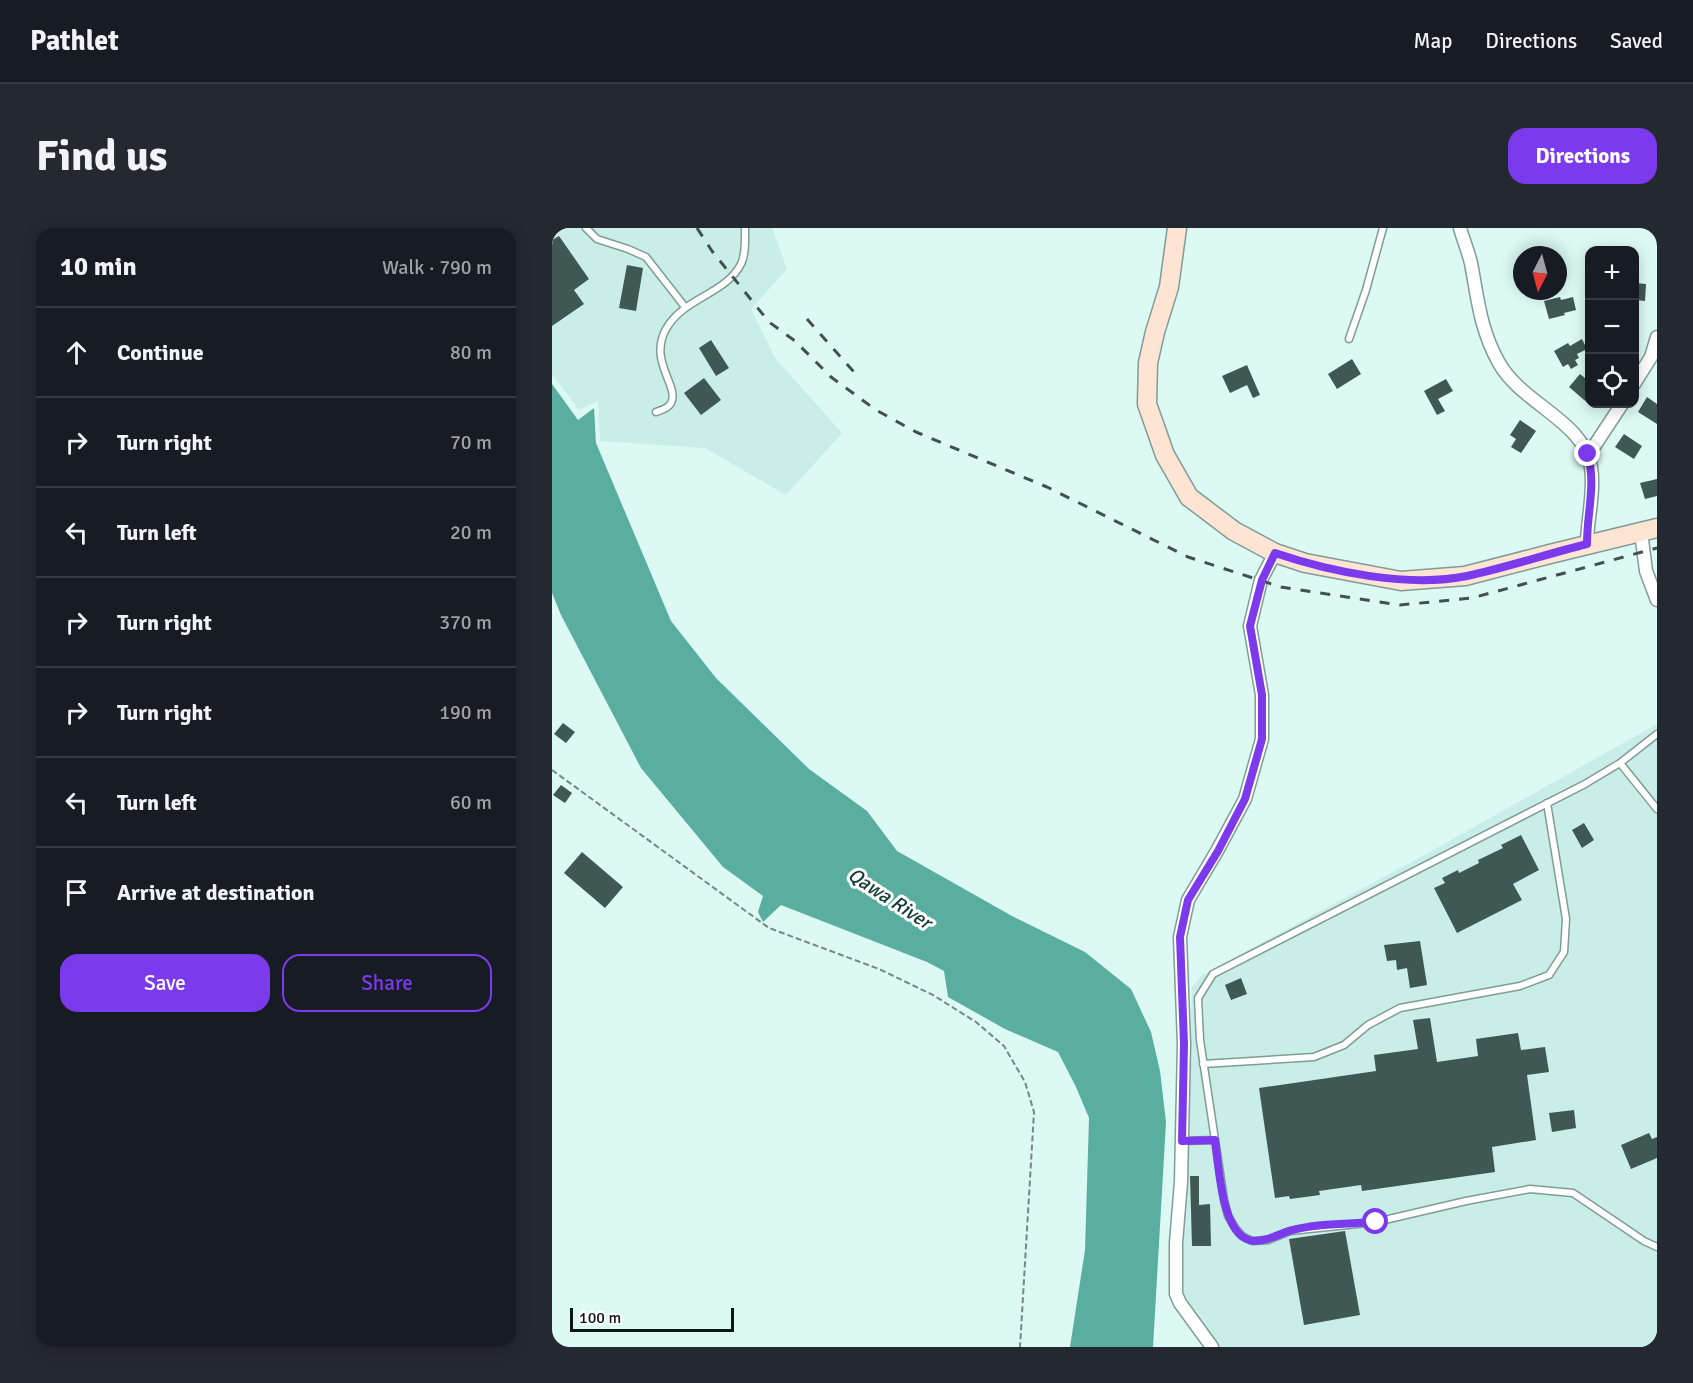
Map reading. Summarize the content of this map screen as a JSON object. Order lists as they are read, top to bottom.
{
  "water": ["Qawa River"],
  "scale_bar": "100 m",
  "north": "bottom",
  "page": {
    "header": "Pathlet",
    "nav": ["Map", "Directions", "Saved"],
    "buttons": [
      "Directions",
      ["Save", "Share"]
    ],
    "title": "Find us",
    "heading": ["10 min", "Walk · 790 m"],
    "map_buttons": ["+", "−"],
    "list": [
      ["Continue", "80 m"],
      ["Turn right", "70 m"],
      ["Turn left", "20 m"],
      ["Turn right", "370 m"],
      ["Turn right", "190 m"],
      ["Turn left", "60 m"],
      "Arrive at destination"
    ],
    "scale": "100 m"
  }
}
